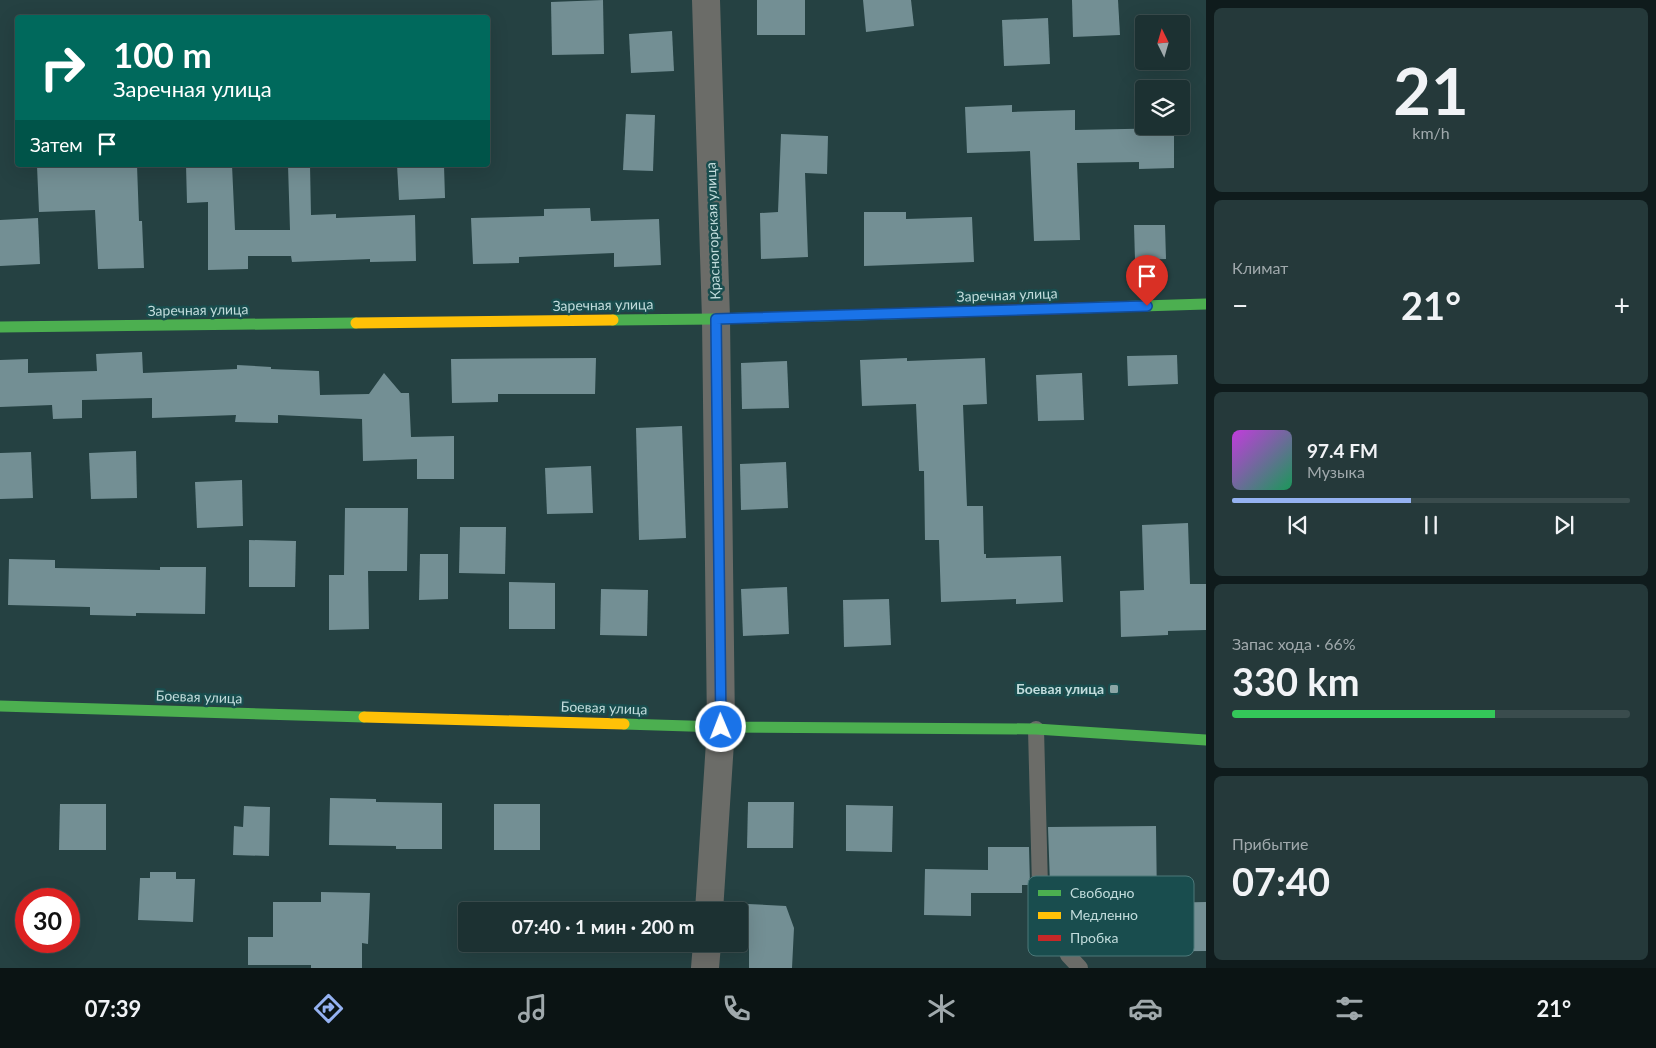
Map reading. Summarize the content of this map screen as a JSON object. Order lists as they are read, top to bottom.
{
  "streets": {
    "main road": ["Заречная улица", "Боевая улица"],
    "street": ["Красногорская улица"]
  },
  "crossings": [
    ["Красногорская улица", "Заречная улица"],
    ["Красногорская улица", "Боевая улица"]
  ],
  "places": {
    "transit": ["Боевая улица"]
  },
  "legend": ["Свободно", "Медленно", "Пробка"],
  "north": "top",
  "page": {
    "tile": [
      ["21", "km/h"],
      "Климат",
      ["Запас хода · 66%", "330 km"],
      ["Прибытие", "07:40"]
    ],
    "turn": ["100 m", "Заречная улица"],
    "then": "Затем",
    "heat": ["−", "21°", "+"],
    "song": ["97.4 FM", "Музыка"],
    "limit": "30",
    "trip": "07:40 · 1 мин · 200 m",
    "tabs": ["07:39", "21°"]
  }
}
